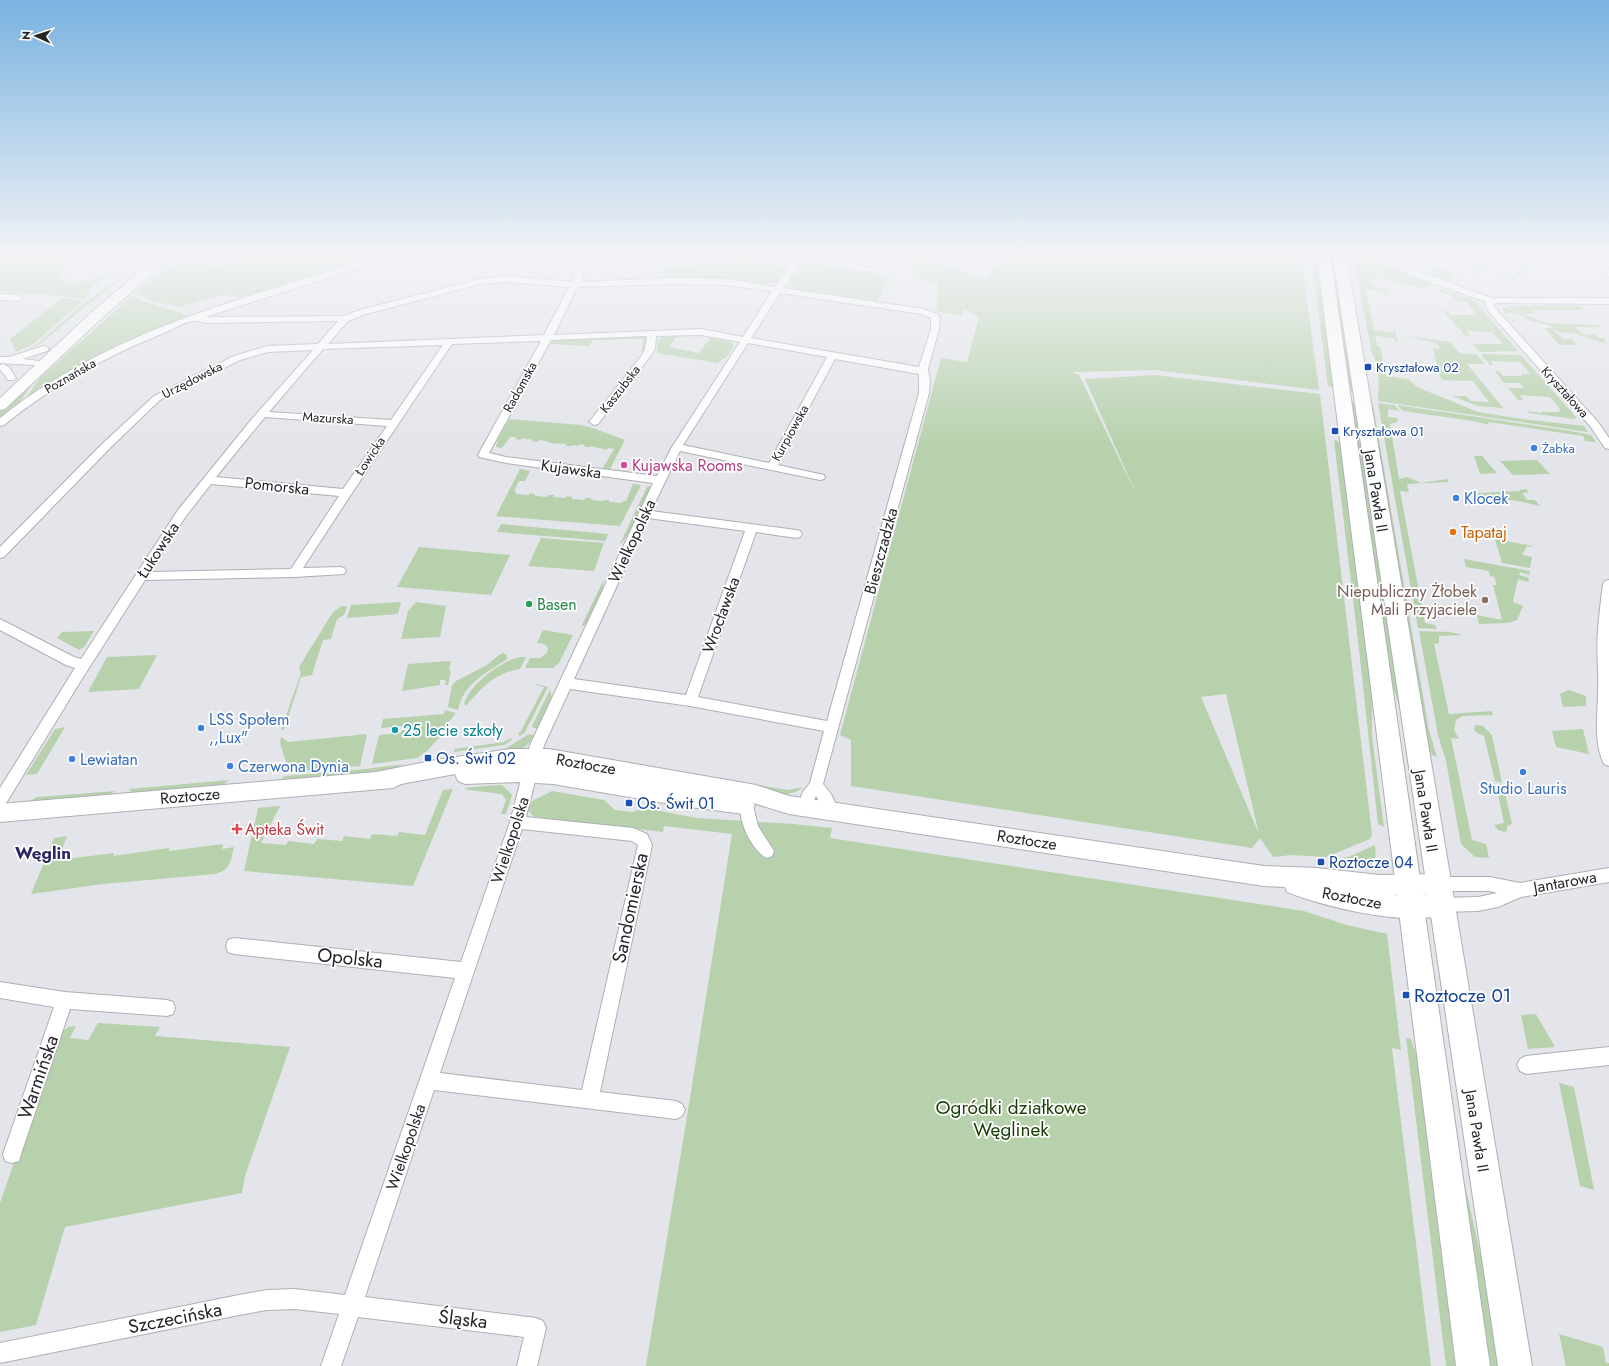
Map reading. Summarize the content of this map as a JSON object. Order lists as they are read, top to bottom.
{
  "streets": {
    "main road": ["Jana Pawła II"],
    "street": [
      "Poznańska",
      "Urzędowska",
      "Radomska",
      "Kaszubska",
      "Kryształowa",
      "Mazurska",
      "Kurpiowska",
      "Łowicka",
      "Kujawska",
      "Pomorska",
      "Wielkopolska",
      "Łukowska",
      "Bieszczadzka",
      "Wrocławska",
      "Roztocze",
      "Jantarowa",
      "Sandomierska",
      "Opolska",
      "Warmińska",
      "Szczecińska",
      "Śląska"
    ]
  },
  "crossings": [
    ["Urzędowska", "Radomska"],
    ["Urzędowska", "Kaszubska"],
    ["Urzędowska", "Kurpiowska"],
    ["Urzędowska", "Łowicka"],
    ["Urzędowska", "Wielkopolska"],
    ["Urzędowska", "Łukowska"],
    ["Urzędowska", "Bieszczadzka"],
    ["Radomska", "Kujawska"],
    ["Mazurska", "Łowicka"],
    ["Mazurska", "Łukowska"],
    ["Kurpiowska", "Wielkopolska"],
    ["Łowicka", "Pomorska"],
    ["Kujawska", "Wielkopolska"],
    ["Pomorska", "Łukowska"],
    ["Jana Pawła II", "Roztocze"],
    ["Jana Pawła II", "Jantarowa"],
    ["Wielkopolska", "Roztocze"],
    ["Wielkopolska", "Sandomierska"],
    ["Wielkopolska", "Opolska"],
    ["Wielkopolska", "Szczecińska"],
    ["Wielkopolska", "Śląska"],
    ["Bieszczadzka", "Roztocze"],
    ["Roztocze", "Jantarowa"],
    ["Szczecińska", "Śląska"]
  ],
  "districts": ["Węglin"],
  "parks": ["Ogródki działkowe Węglinek"],
  "places": {
    "transit": [
      "Kryształowa 02",
      "Kryształowa 01",
      "Os. Świt 02",
      "Os. Świt 01",
      "Roztocze 04",
      "Roztocze 01"
    ],
    "other": [
      "Żabka",
      "Kujawska Rooms",
      "Klocek",
      "Tapataj",
      "Niepubliczny Żłobek Mali Przyjaciele",
      "Basen",
      "LSS Społem ,,Lux\"",
      "25 lecie szkoły",
      "Lewiatan",
      "Czerwona Dynia",
      "Studio Lauris"
    ],
    "health": ["Apteka Świt"]
  },
  "north": "left"
}
